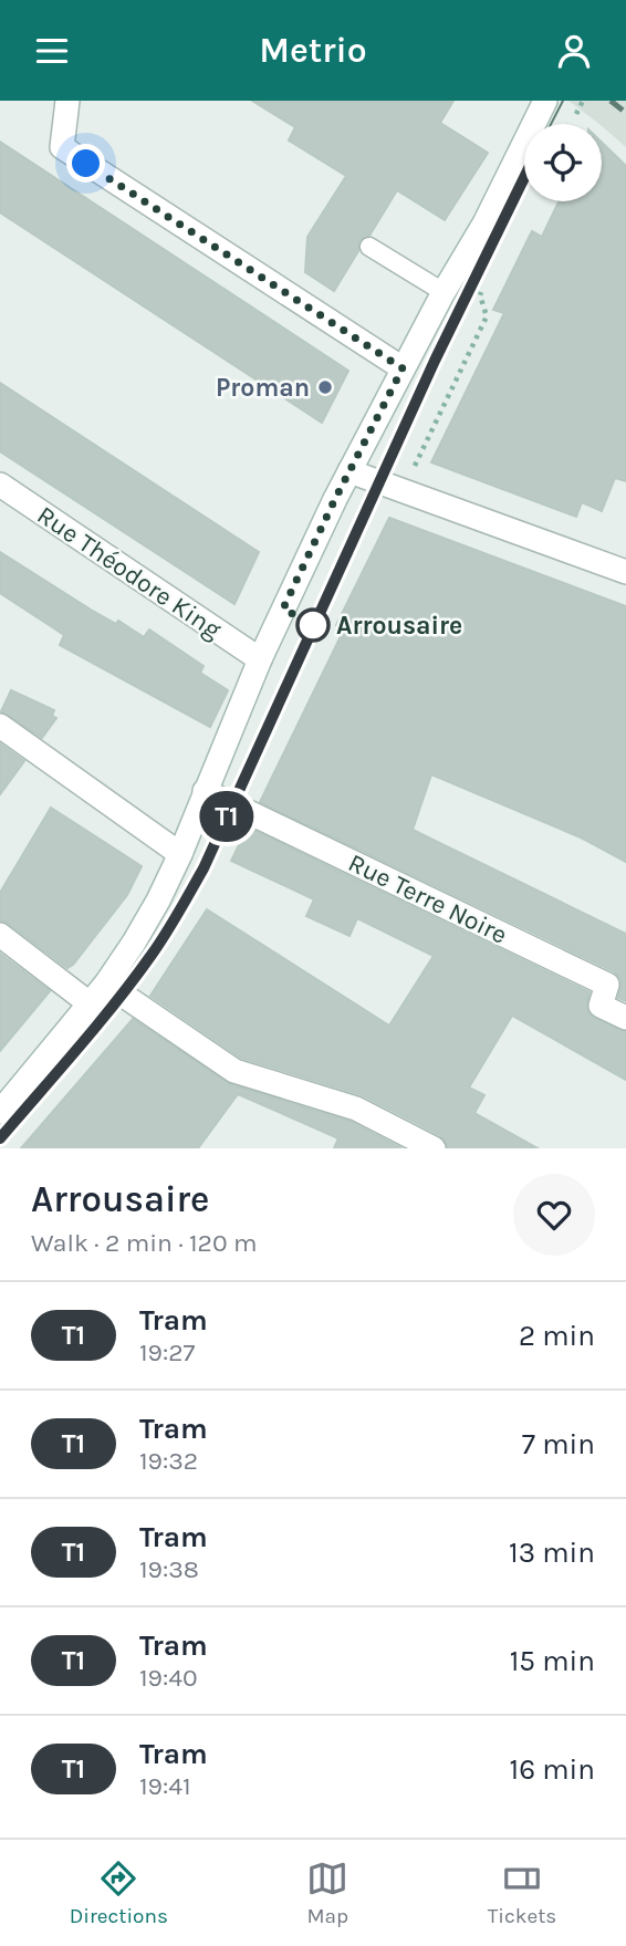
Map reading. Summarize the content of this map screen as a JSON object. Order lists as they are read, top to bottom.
{
  "streets": {
    "street": ["Rue Théodore King", "Rue Terre Noire"]
  },
  "places": ["Proman", "Arrousaire"],
  "lines": ["tram line T1"],
  "page": {
    "header": "Metrio",
    "on_map": "T1",
    "heading": ["Arrousaire", "Walk · 2 min · 120 m"],
    "list": [
      {
        "mark": "T1",
        "name": "Tram",
        "note": "19:27",
        "value": "2 min"
      },
      {
        "mark": "T1",
        "name": "Tram",
        "note": "19:32",
        "value": "7 min"
      },
      {
        "mark": "T1",
        "name": "Tram",
        "note": "19:38",
        "value": "13 min"
      },
      {
        "mark": "T1",
        "name": "Tram",
        "note": "19:40",
        "value": "15 min"
      },
      {
        "mark": "T1",
        "name": "Tram",
        "note": "19:41",
        "value": "16 min"
      }
    ],
    "tabs": ["Directions", "Map", "Tickets"]
  }
}
